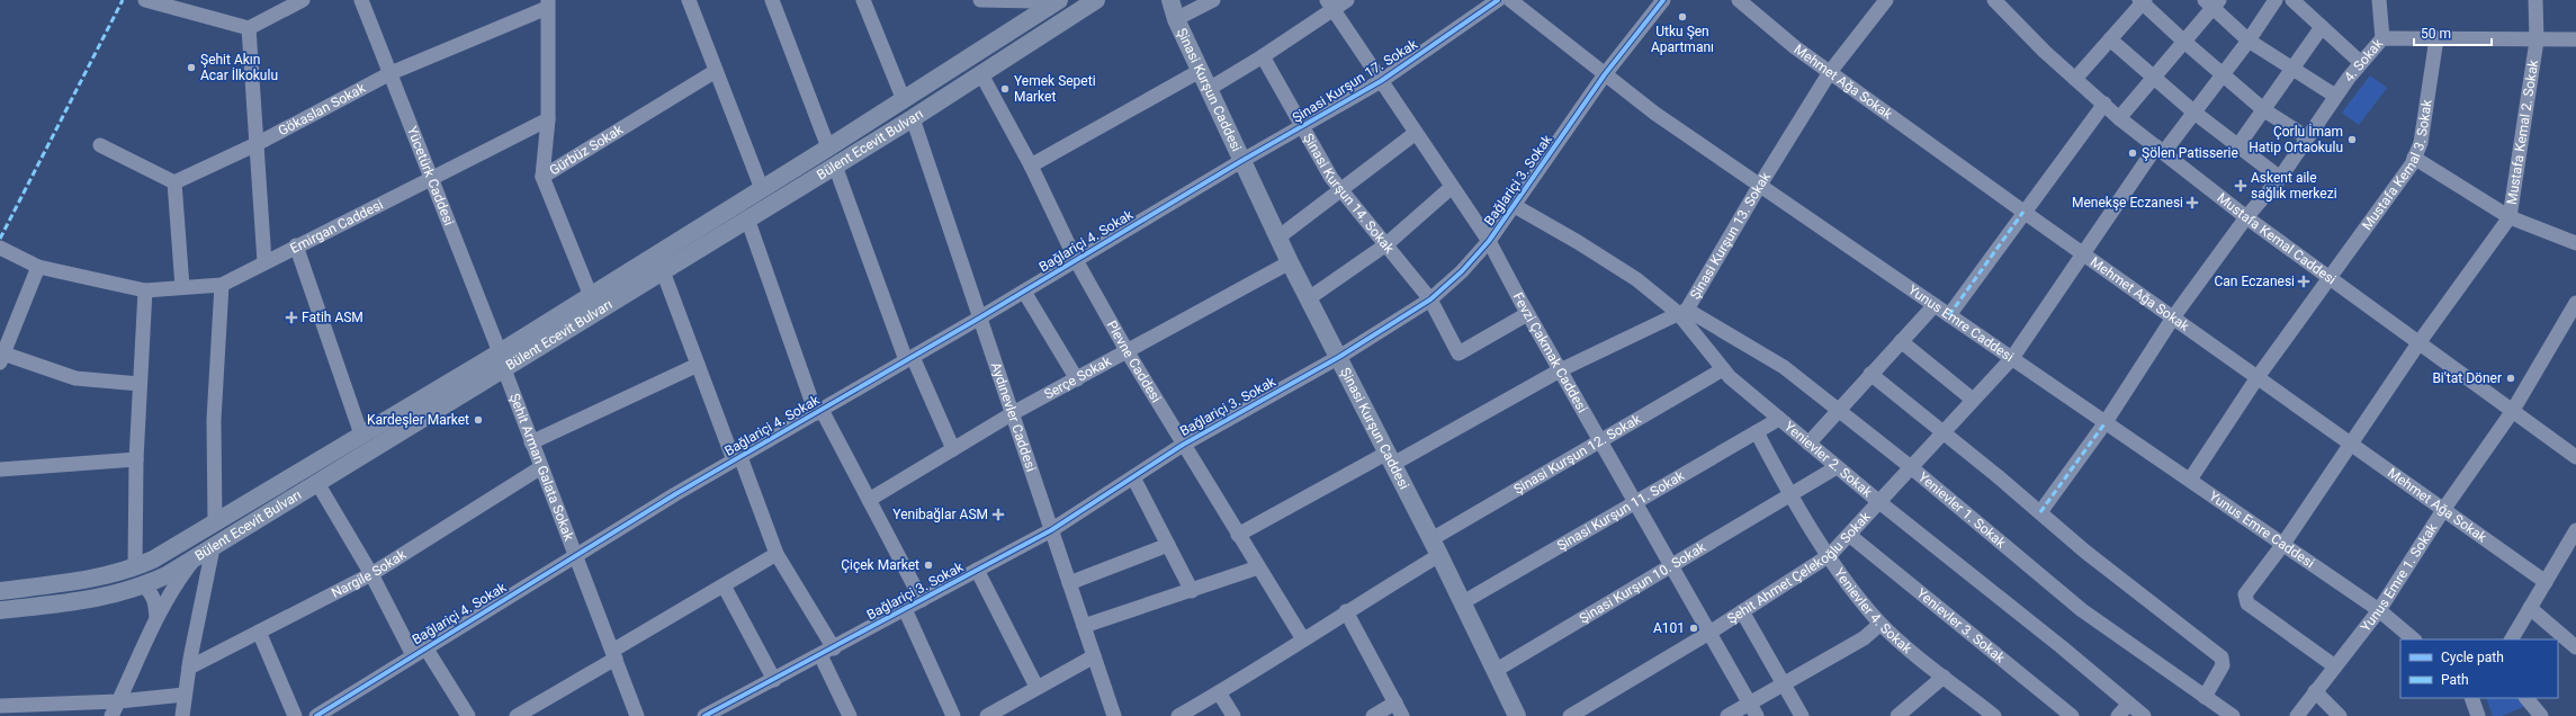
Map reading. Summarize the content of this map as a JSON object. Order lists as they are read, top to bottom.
{
  "streets": {
    "main road": ["Şinasi Kurşun Caddesi", "Bülent Ecevit Bulvarı"],
    "street": [
      "4. Sokak",
      "Şinasi Kurşun 17. Sokak",
      "Mehmet Ağa Sokak",
      "Gökaslan Sokak",
      "Mustafa Kemal 2. Sokak",
      "Gürbüz Sokak",
      "Mustafa Kemal 3. Sokak",
      "Yücetürk Caddesi",
      "Bağlariçi 3. Sokak",
      "Şinasi Kurşun 14. Sokak",
      "Emirgan Caddesi",
      "Şinasi Kurşun 13. Sokak",
      "Mustafa Kemal Caddesi",
      "Bağlariçi 4. Sokak",
      "Yunus Emre Caddesi",
      "Fevzi Çakmak Caddesi",
      "Plevne Caddesi",
      "Serçe Sokak",
      "Aydınevler Caddesi",
      "Şinasi Kurşun 12. Sokak",
      "Yenievler 2. Sokak",
      "Şehit Arman Galata Sokak",
      "Yenievler 1. Sokak",
      "Şinasi Kurşun 11. Sokak",
      "Şehit Ahmet Çelekoğlu Sokak",
      "Nargile Sokak",
      "Yunus Emre 1. Sokak",
      "Şinasi Kurşun 10. Sokak",
      "Yenievler 4. Sokak",
      "Yenievler 3. Sokak"
    ]
  },
  "crossings": [
    ["4. Sokak", "Mehmet Ağa Sokak"],
    ["4. Sokak", "Mustafa Kemal 2. Sokak"],
    ["4. Sokak", "Mustafa Kemal 3. Sokak"],
    ["4. Sokak", "Mustafa Kemal Caddesi"],
    ["4. Sokak", "Yunus Emre Caddesi"],
    ["Şinasi Kurşun 17. Sokak", "Şinasi Kurşun Caddesi"],
    ["Şinasi Kurşun 17. Sokak", "Şinasi Kurşun 14. Sokak"],
    ["Şinasi Kurşun 17. Sokak", "Bağlariçi 4. Sokak"],
    ["Şinasi Kurşun 17. Sokak", "Fevzi Çakmak Caddesi"],
    ["Mehmet Ağa Sokak", "Mustafa Kemal 2. Sokak"],
    ["Mehmet Ağa Sokak", "Mustafa Kemal 3. Sokak"],
    ["Mehmet Ağa Sokak", "Şinasi Kurşun 13. Sokak"],
    ["Mehmet Ağa Sokak", "Şehit Ahmet Çelekoğlu Sokak"],
    ["Mehmet Ağa Sokak", "Yunus Emre 1. Sokak"],
    ["Şinasi Kurşun Caddesi", "Bağlariçi 3. Sokak"],
    ["Şinasi Kurşun Caddesi", "Bağlariçi 4. Sokak"],
    ["Şinasi Kurşun Caddesi", "Serçe Sokak"],
    ["Şinasi Kurşun Caddesi", "Şinasi Kurşun 12. Sokak"],
    ["Şinasi Kurşun Caddesi", "Şinasi Kurşun 11. Sokak"],
    ["Şinasi Kurşun Caddesi", "Şinasi Kurşun 10. Sokak"],
    ["Gökaslan Sokak", "Yücetürk Caddesi"],
    ["Mustafa Kemal 2. Sokak", "Mustafa Kemal Caddesi"],
    ["Mustafa Kemal 2. Sokak", "Yunus Emre Caddesi"],
    ["Mustafa Kemal 2. Sokak", "Yunus Emre 1. Sokak"],
    ["Bülent Ecevit Bulvarı", "Gürbüz Sokak"],
    ["Bülent Ecevit Bulvarı", "Yücetürk Caddesi"],
    ["Bülent Ecevit Bulvarı", "Plevne Caddesi"],
    ["Bülent Ecevit Bulvarı", "Aydınevler Caddesi"],
    ["Bülent Ecevit Bulvarı", "Şehit Arman Galata Sokak"],
    ["Mustafa Kemal 3. Sokak", "Mustafa Kemal Caddesi"],
    ["Mustafa Kemal 3. Sokak", "Yunus Emre Caddesi"],
    ["Yücetürk Caddesi", "Emirgan Caddesi"],
    ["Yücetürk Caddesi", "Şehit Arman Galata Sokak"],
    ["Bağlariçi 3. Sokak", "Şinasi Kurşun 14. Sokak"],
    ["Bağlariçi 3. Sokak", "Yunus Emre Caddesi"],
    ["Bağlariçi 3. Sokak", "Fevzi Çakmak Caddesi"],
    ["Bağlariçi 3. Sokak", "Plevne Caddesi"],
    ["Bağlariçi 3. Sokak", "Aydınevler Caddesi"],
    ["Bağlariçi 3. Sokak", "Yenievler 2. Sokak"],
    ["Şinasi Kurşun 14. Sokak", "Fevzi Çakmak Caddesi"],
    ["Şinasi Kurşun 13. Sokak", "Yunus Emre Caddesi"],
    ["Şinasi Kurşun 13. Sokak", "Yenievler 2. Sokak"],
    ["Şinasi Kurşun 13. Sokak", "Yenievler 1. Sokak"],
    ["Mustafa Kemal Caddesi", "Şehit Ahmet Çelekoğlu Sokak"],
    ["Mustafa Kemal Caddesi", "Yunus Emre 1. Sokak"],
    ["Bağlariçi 4. Sokak", "Plevne Caddesi"],
    ["Bağlariçi 4. Sokak", "Aydınevler Caddesi"],
    ["Bağlariçi 4. Sokak", "Şehit Arman Galata Sokak"],
    ["Yunus Emre Caddesi", "Şehit Ahmet Çelekoğlu Sokak"],
    ["Yunus Emre Caddesi", "Yunus Emre 1. Sokak"],
    ["Fevzi Çakmak Caddesi", "Şinasi Kurşun 12. Sokak"],
    ["Fevzi Çakmak Caddesi", "Şinasi Kurşun 11. Sokak"],
    ["Fevzi Çakmak Caddesi", "Şehit Ahmet Çelekoğlu Sokak"],
    ["Fevzi Çakmak Caddesi", "Şinasi Kurşun 10. Sokak"],
    ["Plevne Caddesi", "Serçe Sokak"],
    ["Serçe Sokak", "Aydınevler Caddesi"],
    ["Şinasi Kurşun 12. Sokak", "Yenievler 2. Sokak"],
    ["Yenievler 2. Sokak", "Yenievler 1. Sokak"],
    ["Yenievler 2. Sokak", "Şinasi Kurşun 11. Sokak"],
    ["Yenievler 2. Sokak", "Şehit Ahmet Çelekoğlu Sokak"],
    ["Yenievler 2. Sokak", "Şinasi Kurşun 10. Sokak"],
    ["Şehit Arman Galata Sokak", "Nargile Sokak"],
    ["Yenievler 1. Sokak", "Şehit Ahmet Çelekoğlu Sokak"],
    ["Şinasi Kurşun 11. Sokak", "Yenievler 4. Sokak"],
    ["Şehit Ahmet Çelekoğlu Sokak", "Yenievler 4. Sokak"],
    ["Şehit Ahmet Çelekoğlu Sokak", "Yenievler 3. Sokak"],
    ["Şinasi Kurşun 10. Sokak", "Yenievler 4. Sokak"]
  ],
  "places": {
    "other": [
      "Utku Şen Apartmanı",
      "Şehit Akın Acar İlkokulu",
      "Yemek Sepeti Market",
      "Çorlu İmam Hatip Ortaokulu",
      "Şölen Patisserie",
      "Bi'tat Döner",
      "Kardeşler Market",
      "Çiçek Market",
      "A101"
    ],
    "health": [
      "Askent aile sağlık merkezi",
      "Menekşe Eczanesi",
      "Can Eczanesi",
      "Fatih ASM",
      "Yenibağlar ASM"
    ]
  },
  "legend": ["Cycle path", "Path"],
  "scale_bar": "50 m"
}
